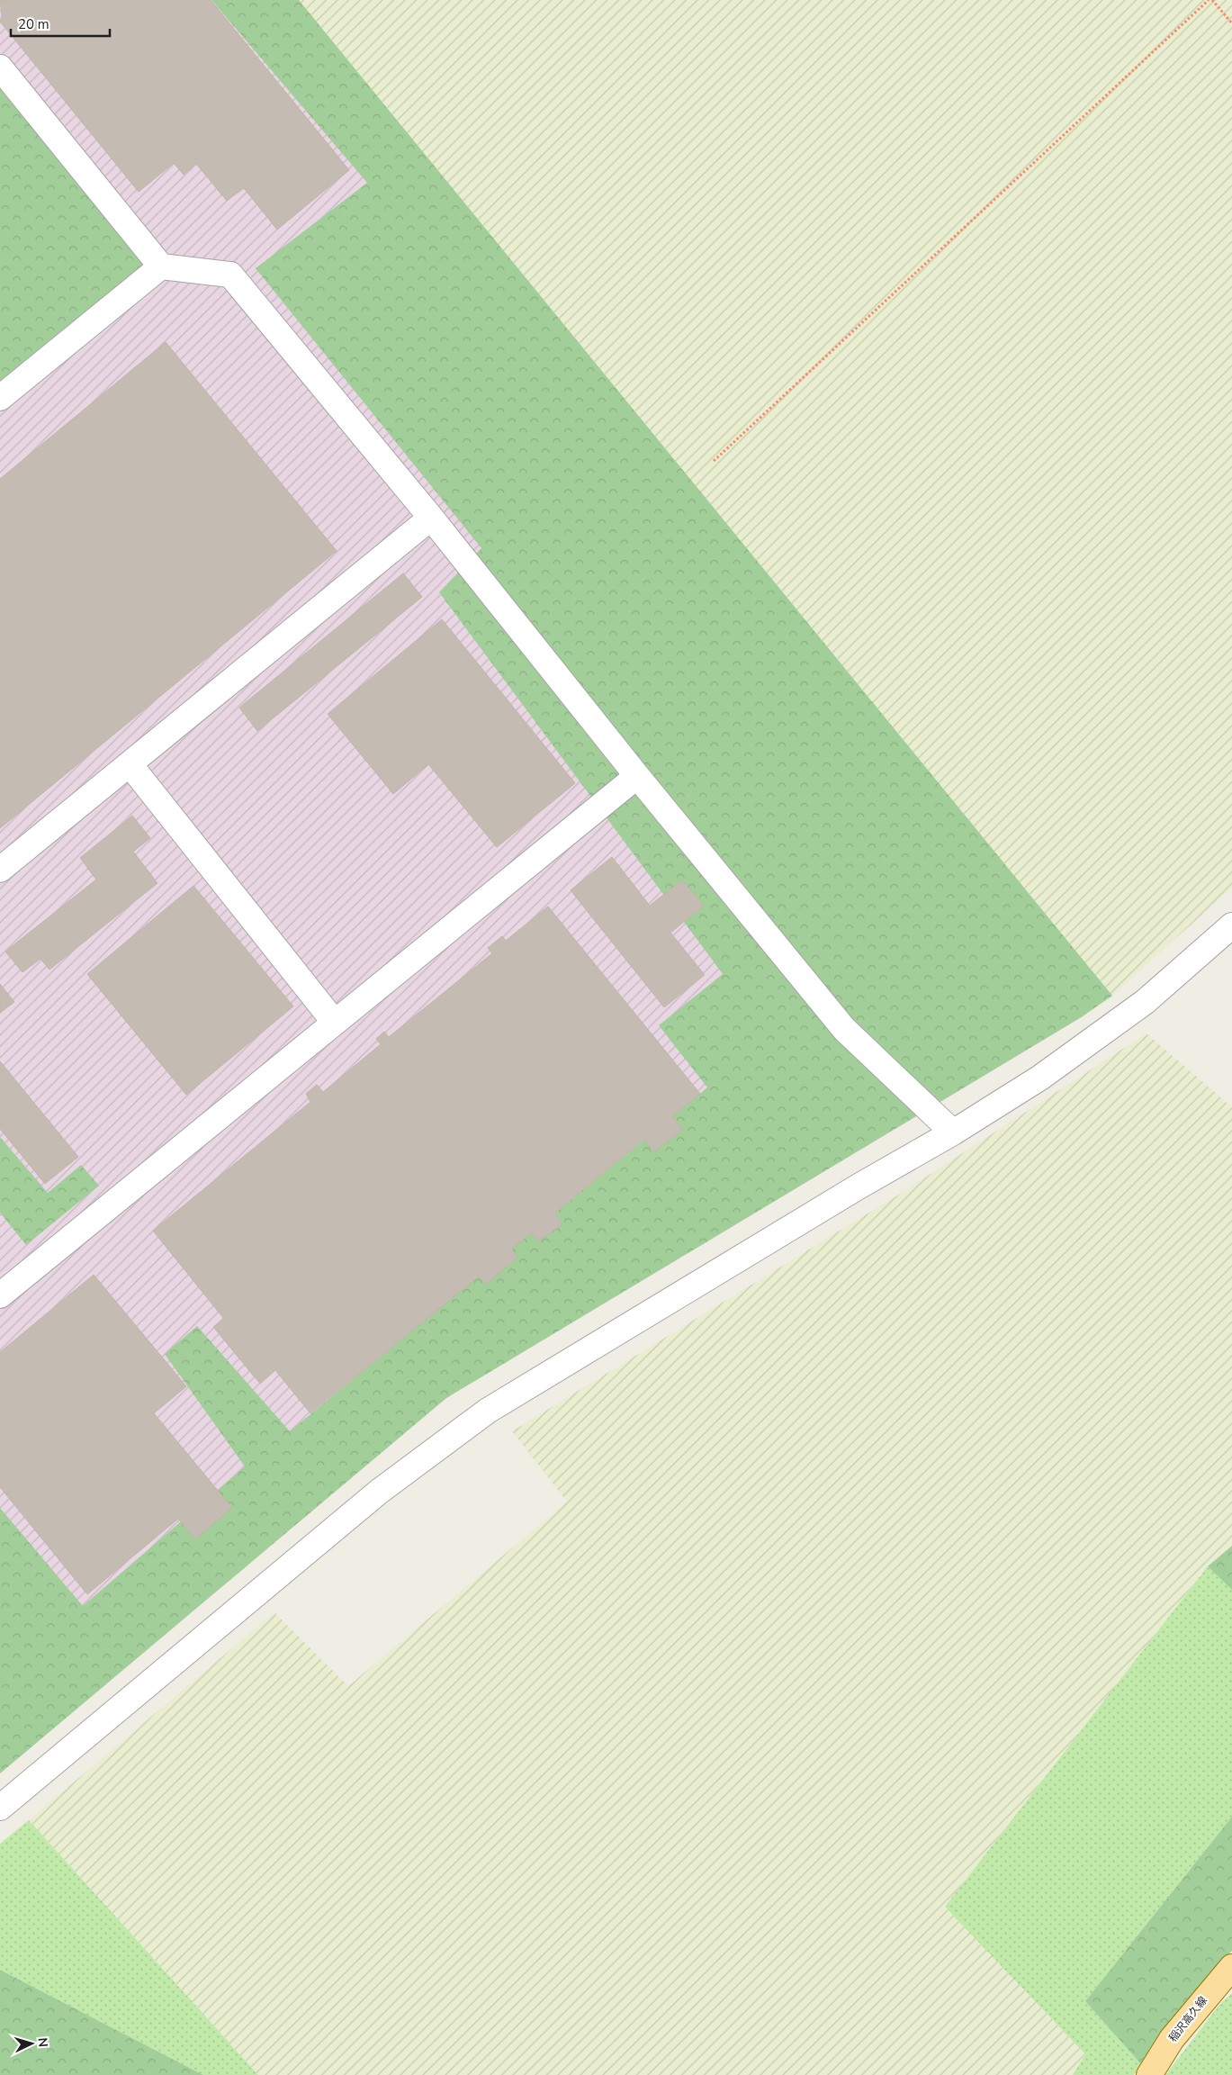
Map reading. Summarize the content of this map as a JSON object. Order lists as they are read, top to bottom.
{
  "streets": {
    "main road": ["稲沢高久線"]
  },
  "scale_bar": "20 m",
  "north": "right"
}
